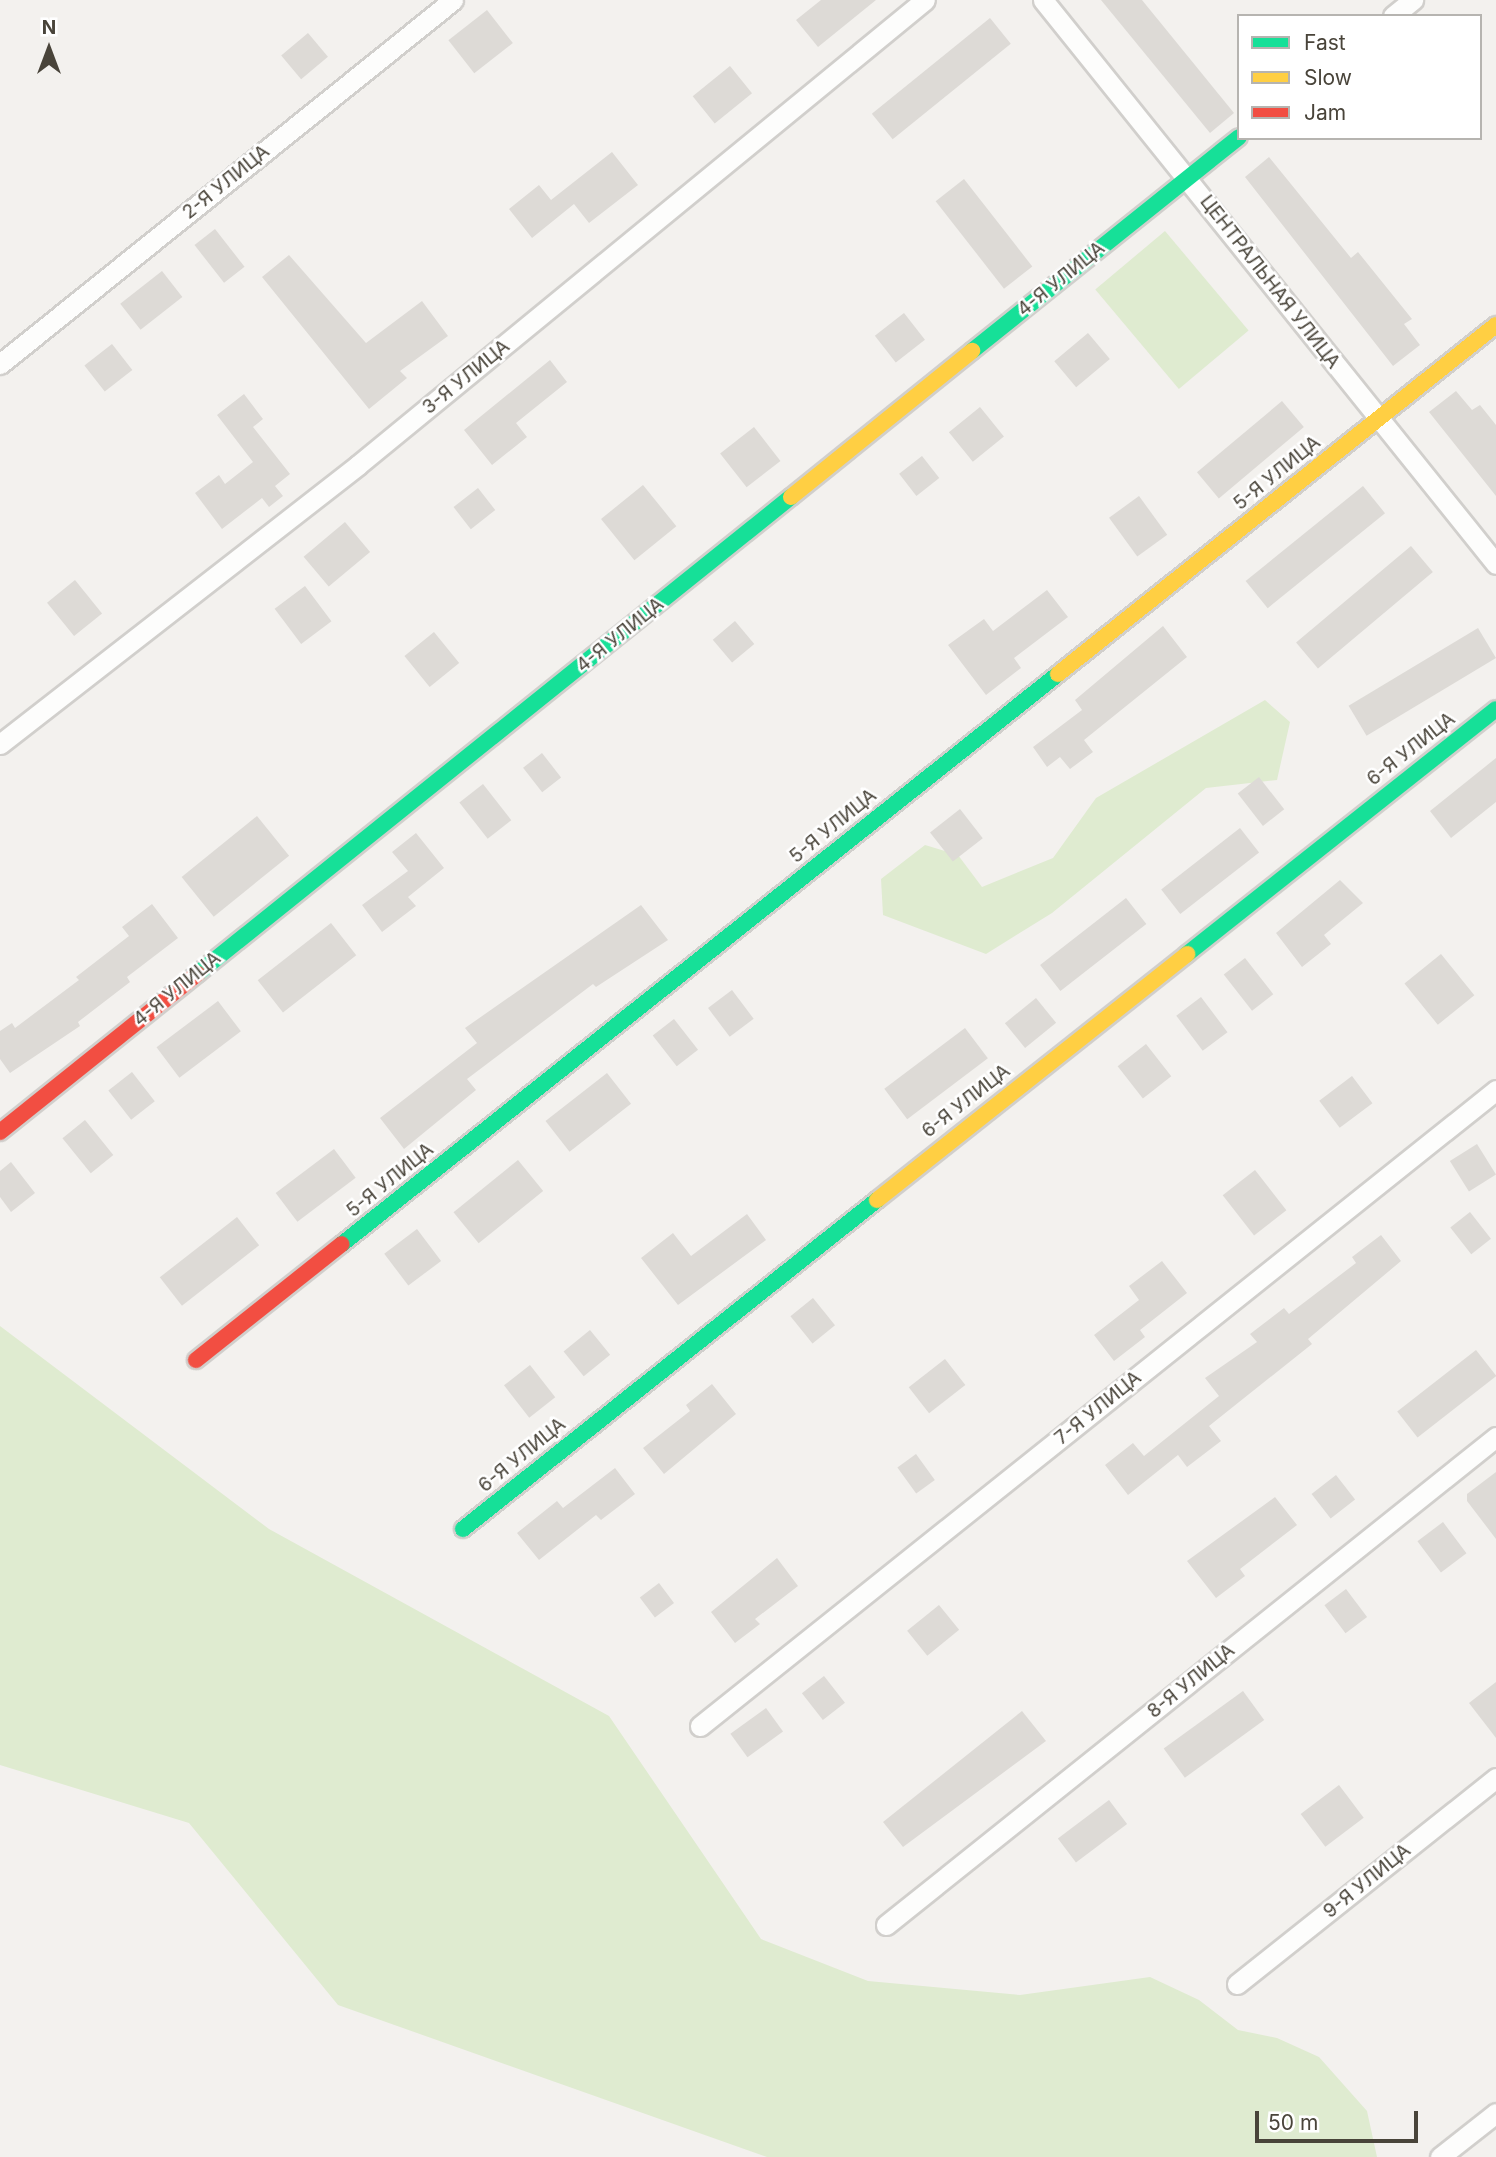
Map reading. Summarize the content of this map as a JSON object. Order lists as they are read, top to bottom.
{
  "streets": {
    "street": [
      "2-Я УЛИЦА",
      "4-Я УЛИЦА",
      "ЦЕНТРАЛЬНАЯ УЛИЦА",
      "3-Я УЛИЦА",
      "5-Я УЛИЦА",
      "6-Я УЛИЦА",
      "7-Я УЛИЦА",
      "8-Я УЛИЦА",
      "9-Я УЛИЦА"
    ]
  },
  "crossings": [
    ["4-Я УЛИЦА", "ЦЕНТРАЛЬНАЯ УЛИЦА"],
    ["ЦЕНТРАЛЬНАЯ УЛИЦА", "5-Я УЛИЦА"]
  ],
  "legend": ["Fast", "Slow", "Jam"],
  "scale_bar": "50 m",
  "north": "top"
}
